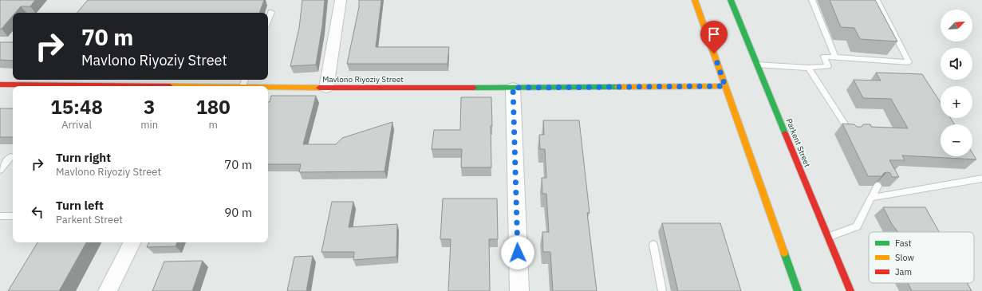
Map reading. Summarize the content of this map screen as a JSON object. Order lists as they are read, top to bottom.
{
  "streets": {
    "street": ["Mavlono Riyoziy Street", "Parkent Street"]
  },
  "legend": ["Fast", "Slow", "Jam"],
  "north": "top right",
  "page": {
    "map_buttons": ["+", "−"],
    "turn": ["70 m", "Mavlono Riyoziy Street"],
    "eta": [
      "15:48",
      "Arrival",
      "3",
      "min",
      "180",
      "m"
    ],
    "list": [
      {
        "name": "Turn right",
        "note": "Mavlono Riyoziy Street",
        "value": "70 m"
      },
      {
        "name": "Turn left",
        "note": "Parkent Street",
        "value": "90 m"
      }
    ]
  }
}
